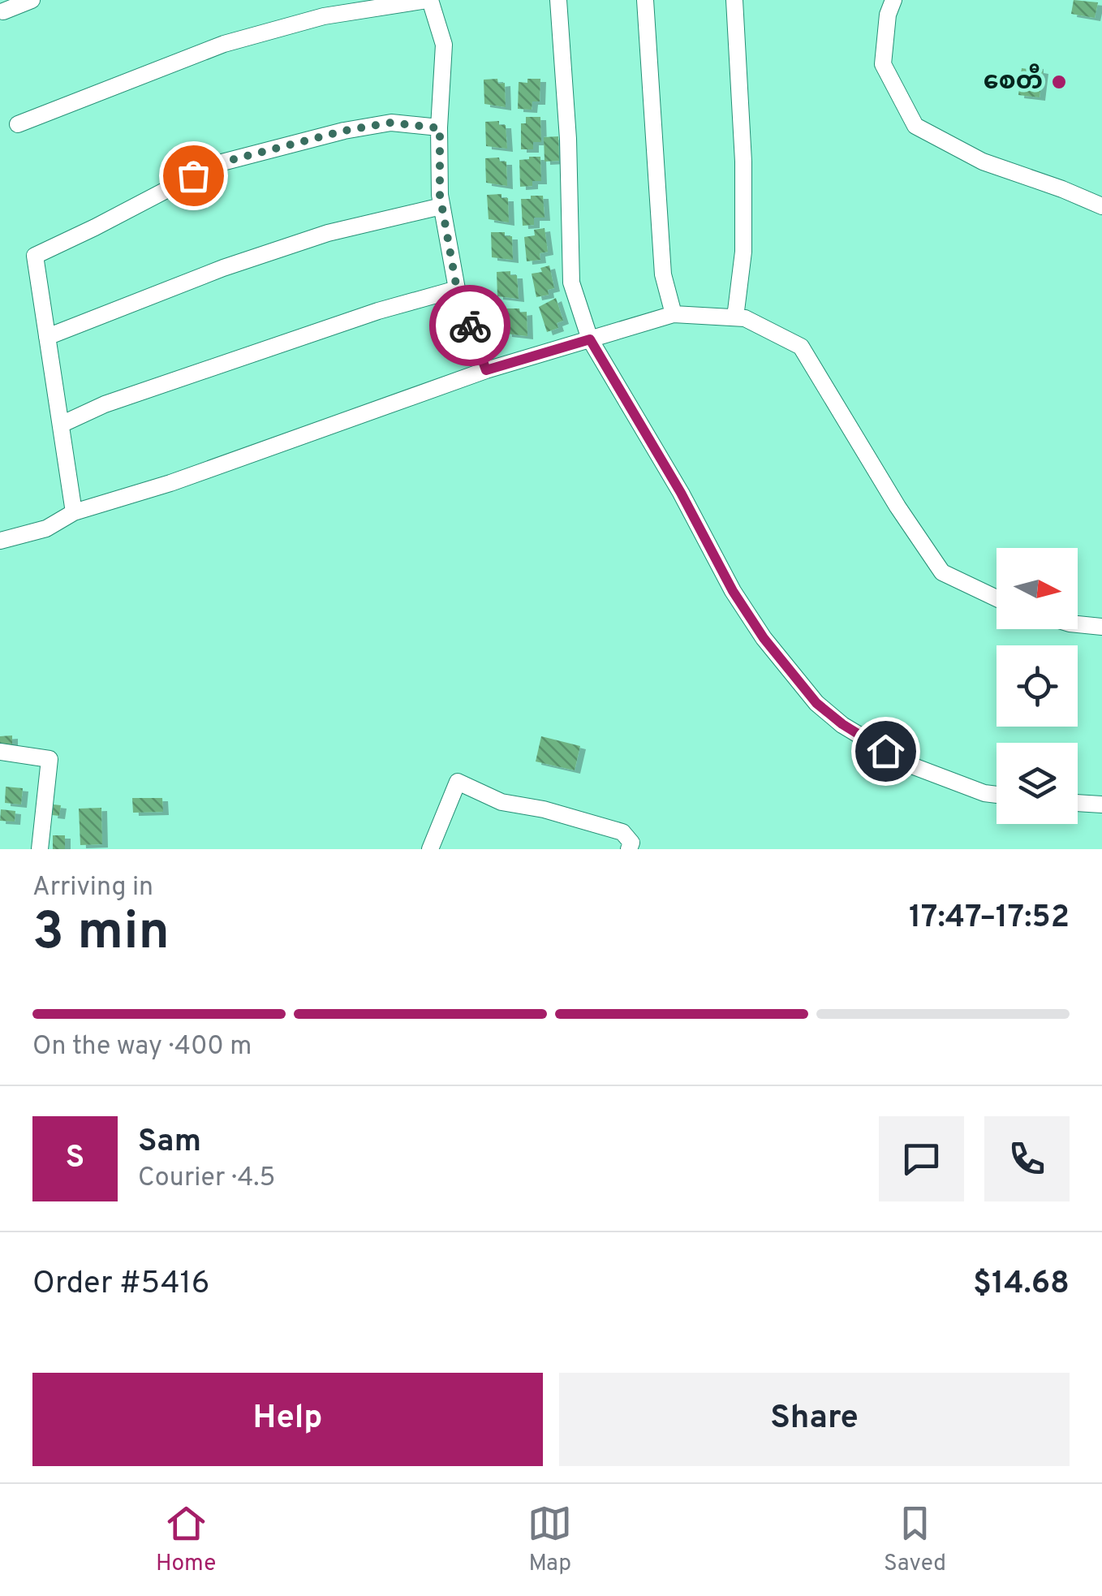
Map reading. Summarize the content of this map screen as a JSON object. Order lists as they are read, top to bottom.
{
  "places": ["စေတီ"],
  "north": "right",
  "page": {
    "heading": ["3 min", "Arriving in", "17:47–17:52"],
    "panel": [
      "Sam",
      "Courier · 4.5",
      "Order #5416",
      "$14.68"
    ],
    "bar": "On the way · 400 m",
    "round": "S",
    "buttons": ["Help", "Share"],
    "tabs": ["Home", "Map", "Saved"]
  }
}
